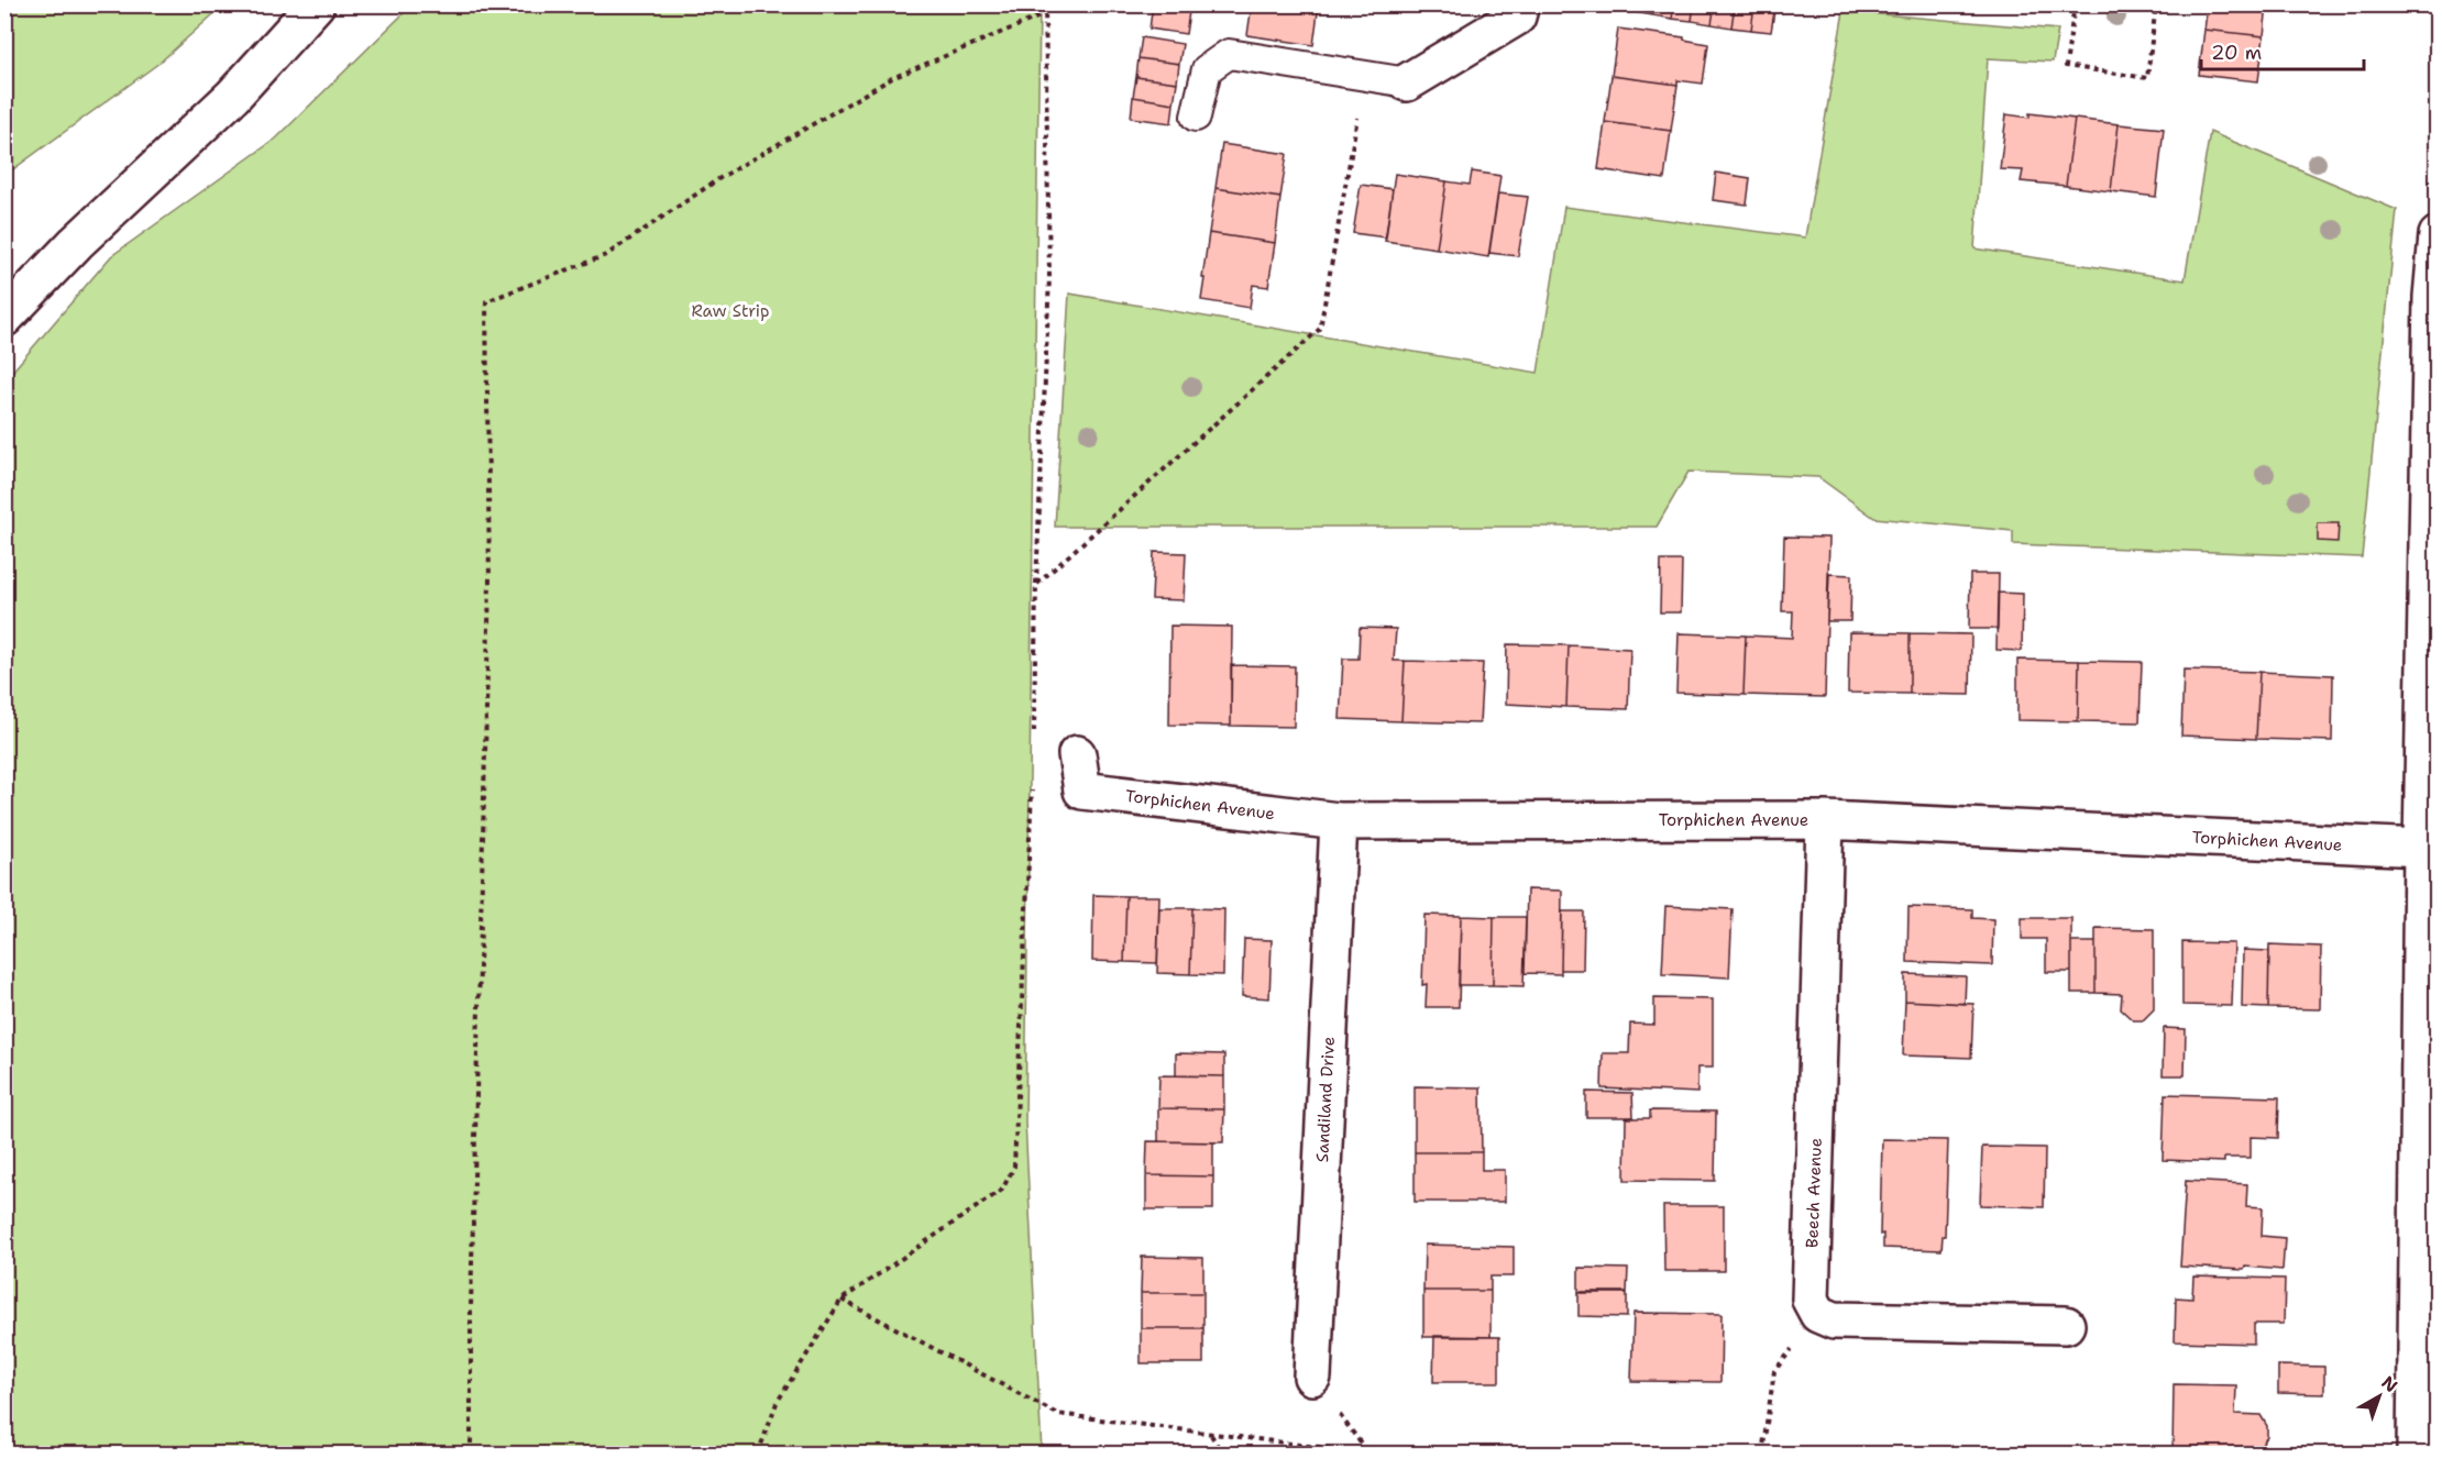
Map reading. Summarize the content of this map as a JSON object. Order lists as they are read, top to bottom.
{
  "streets": {
    "street": ["Torphichen Avenue", "Sandiland Drive", "Beech Avenue"]
  },
  "crossings": [
    ["Torphichen Avenue", "Sandiland Drive"],
    ["Torphichen Avenue", "Beech Avenue"]
  ],
  "parks": ["Raw Strip"],
  "scale_bar": "20 m",
  "north": "top right"
}
